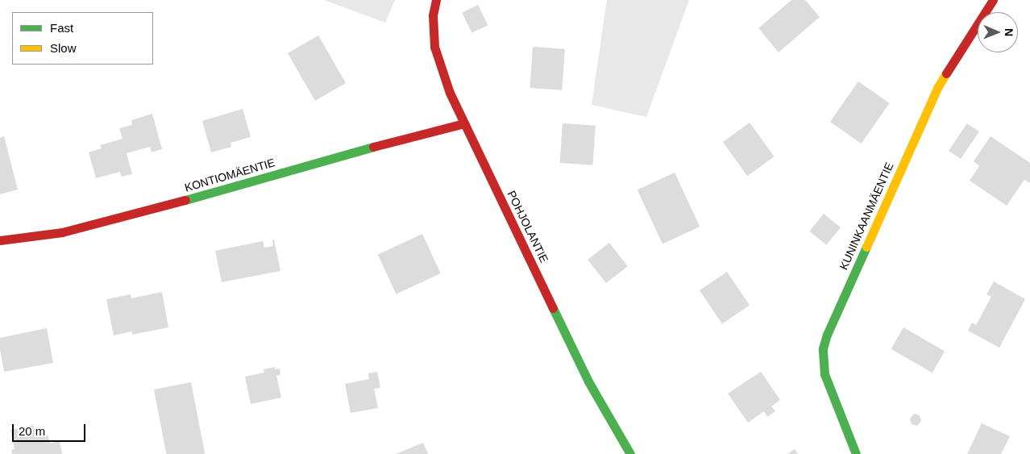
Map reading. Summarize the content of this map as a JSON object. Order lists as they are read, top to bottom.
{
  "streets": {
    "street": ["KONTIOMÄENTIE", "KUNINKAANMÄENTIE", "POHJOLANTIE"]
  },
  "crossings": [
    ["KONTIOMÄENTIE", "POHJOLANTIE"]
  ],
  "legend": ["Fast", "Slow"],
  "scale_bar": "20 m",
  "north": "right"
}
